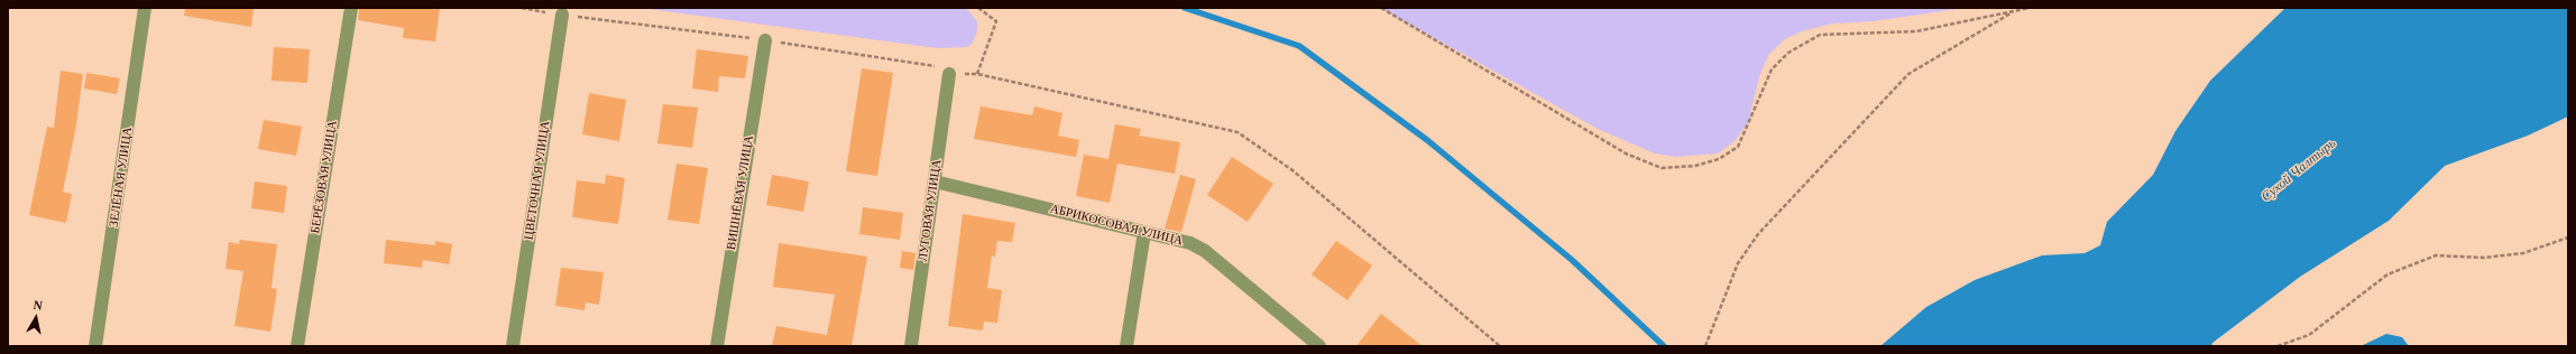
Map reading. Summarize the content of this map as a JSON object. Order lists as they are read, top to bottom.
{
  "streets": {
    "street": [
      "ЗЕЛЁНАЯ УЛИЦА",
      "БЕРЁЗОВАЯ УЛИЦА",
      "ЦВЕТОЧНАЯ УЛИЦА",
      "ВИШНЁВАЯ УЛИЦА",
      "ЛУГОВАЯ УЛИЦА",
      "АБРИКОСОВАЯ УЛИЦА"
    ]
  },
  "crossings": [
    ["ЛУГОВАЯ УЛИЦА", "АБРИКОСОВАЯ УЛИЦА"]
  ],
  "water": ["Сухой Чалтырь"],
  "north": "top"
}
